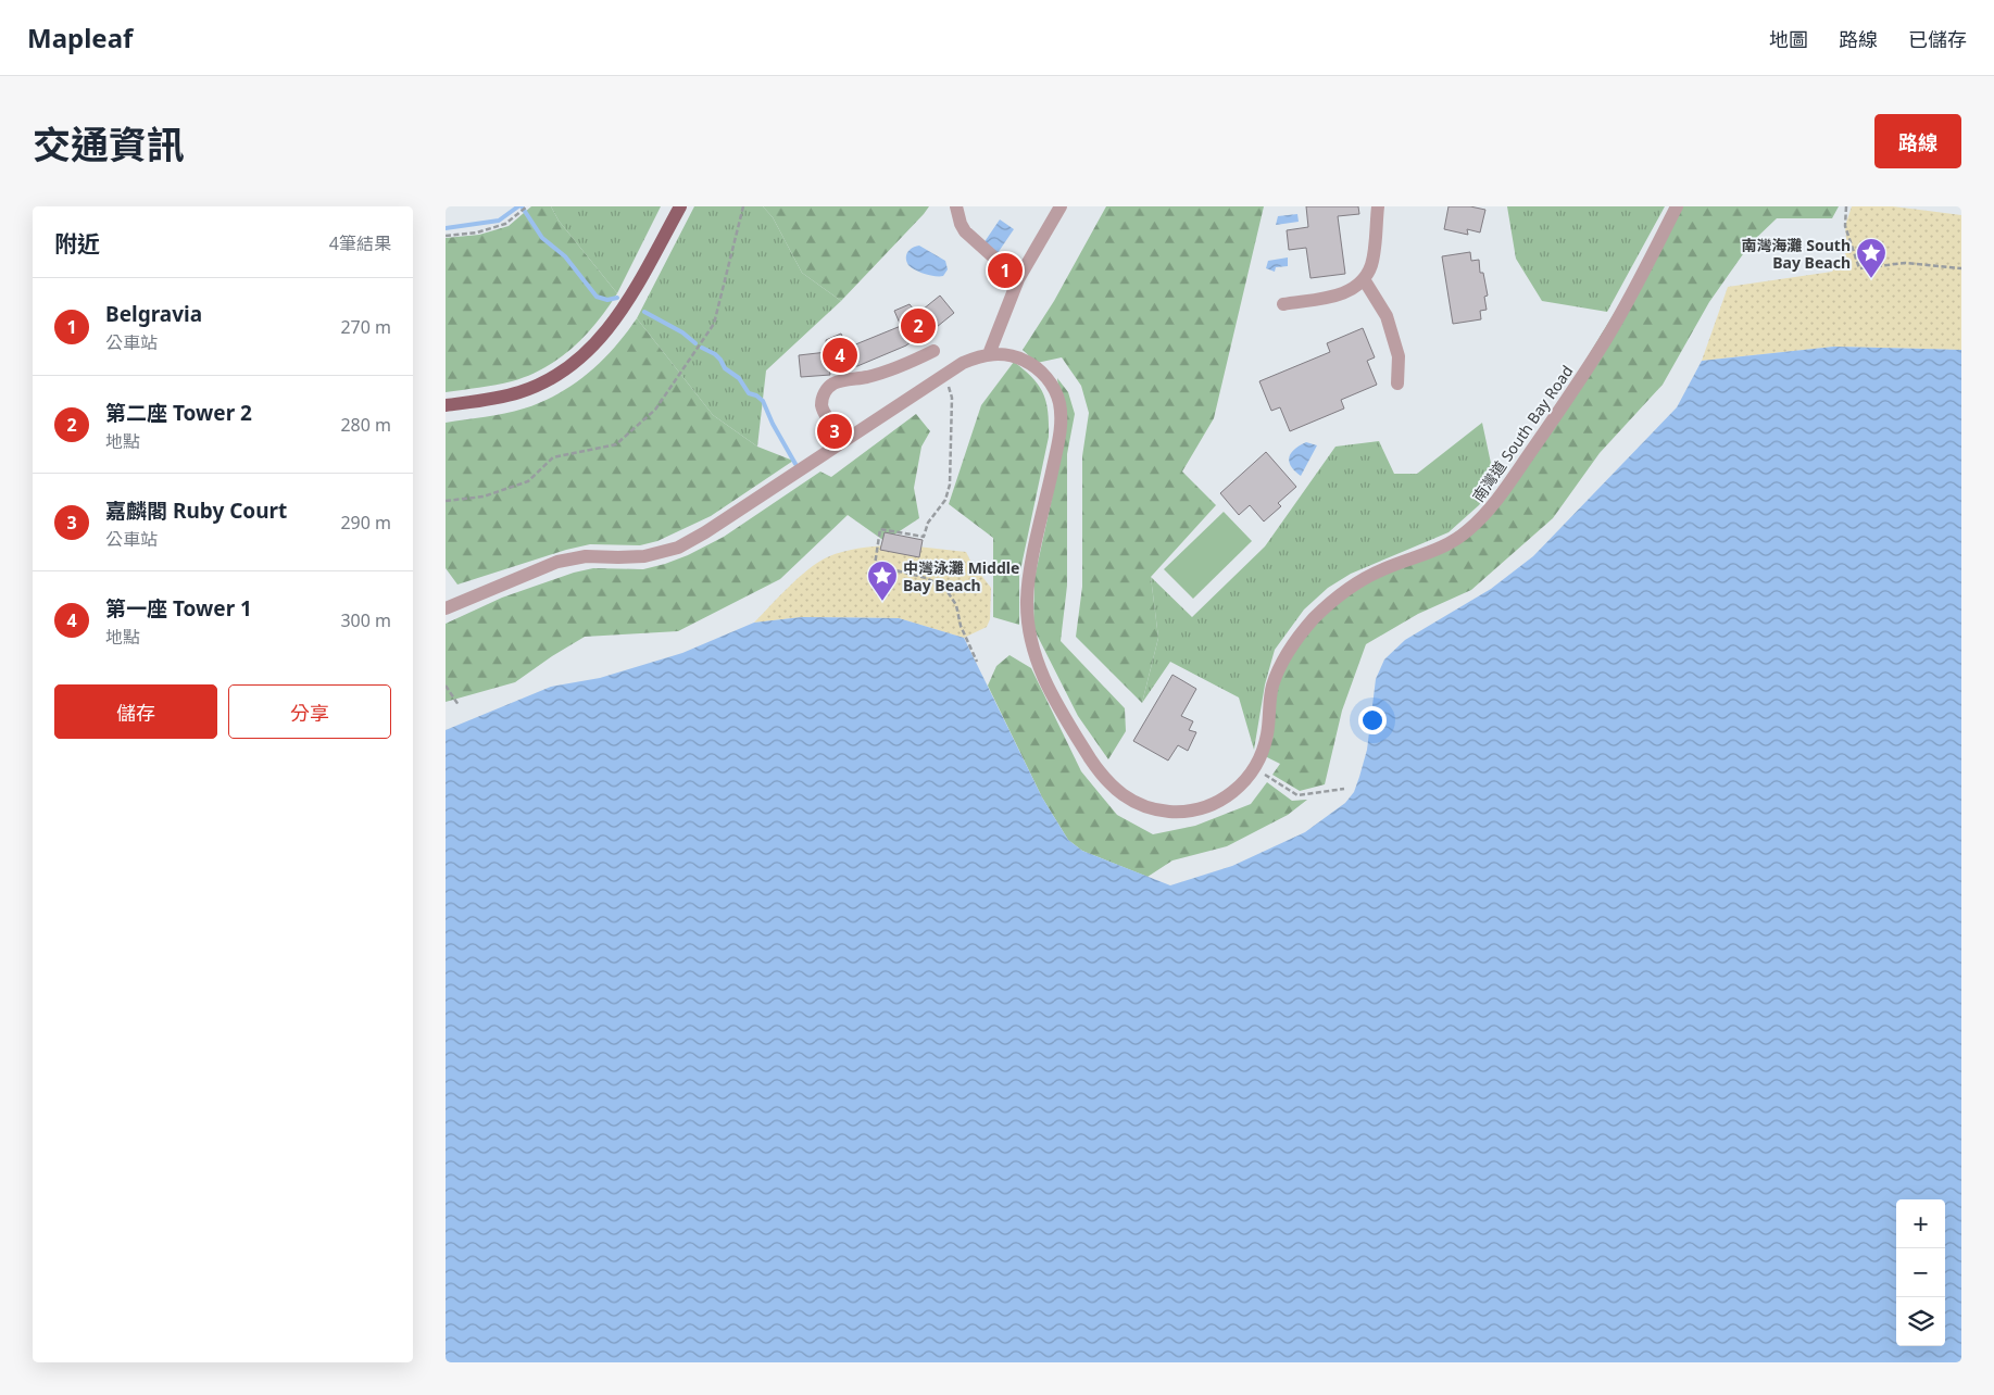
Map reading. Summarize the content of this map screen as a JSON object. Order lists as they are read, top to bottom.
{
  "streets": {
    "street": ["南灣道 South Bay Road"]
  },
  "places": {
    "place": ["南灣海灘 South Bay Beach", "中灣泳灘 Middle Bay Beach"]
  },
  "page": {
    "header": "Mapleaf",
    "nav": ["地圖", "路線", "已儲存"],
    "title": "交通資訊",
    "buttons": [
      "路線",
      ["儲存", "分享"]
    ],
    "heading": ["附近", "4筆結果"],
    "pins": [
      "1",
      "2",
      "4",
      "3"
    ],
    "list": [
      {
        "mark": "1",
        "name": "Belgravia",
        "note": "公車站",
        "value": "270 m"
      },
      {
        "mark": "2",
        "name": "第二座 Tower 2",
        "note": "地點",
        "value": "280 m"
      },
      {
        "mark": "3",
        "name": "嘉麟閣 Ruby Court",
        "note": "公車站",
        "value": "290 m"
      },
      {
        "mark": "4",
        "name": "第一座 Tower 1",
        "note": "地點",
        "value": "300 m"
      }
    ],
    "map_buttons": ["+", "−"]
  }
}
